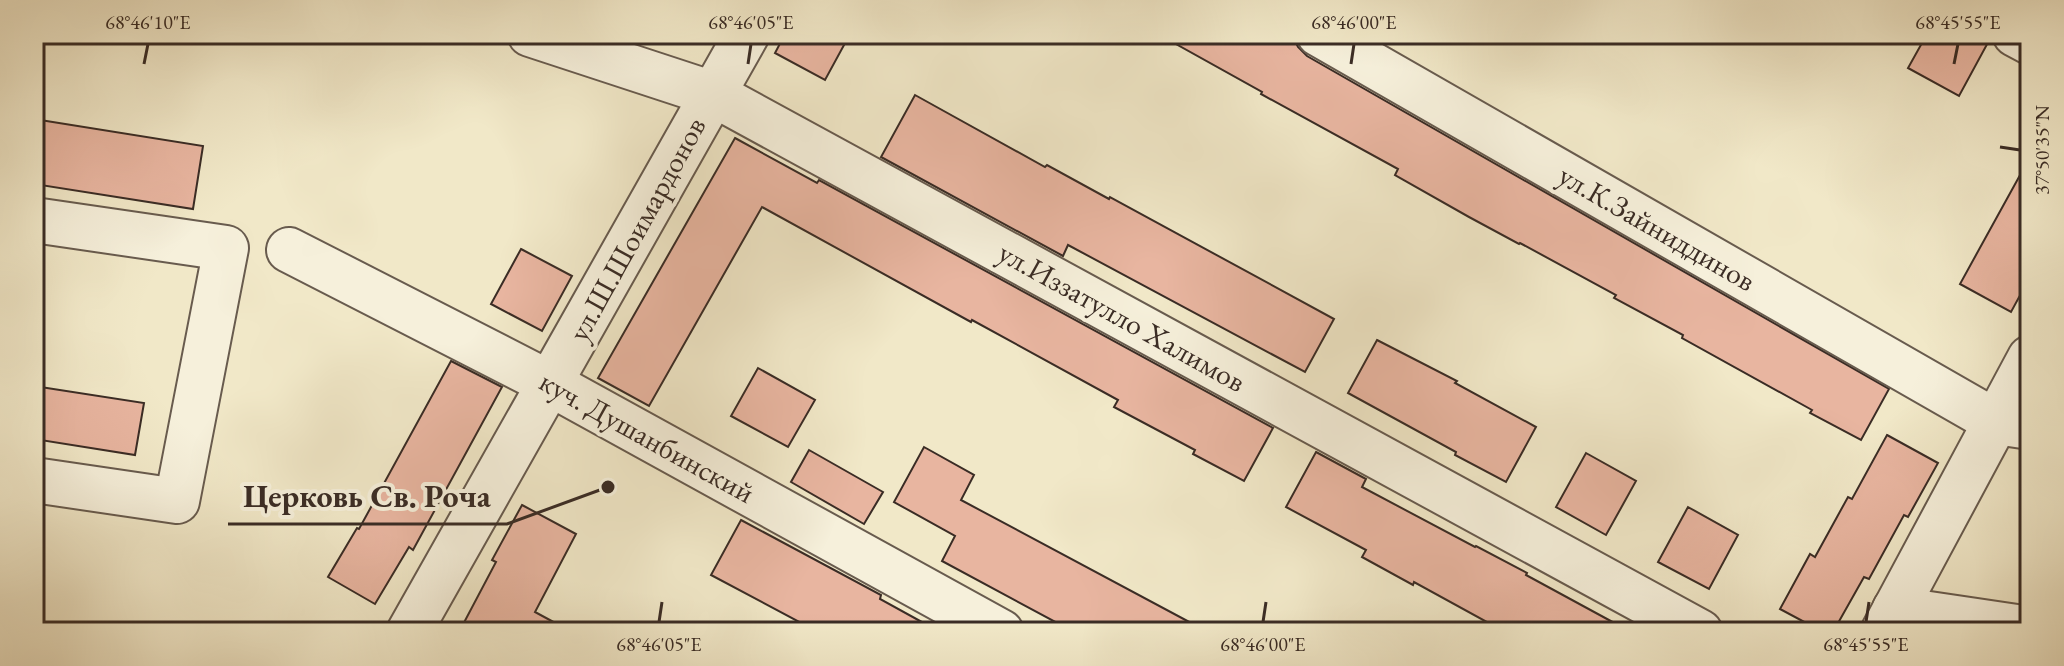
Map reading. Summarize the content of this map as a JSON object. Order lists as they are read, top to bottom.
{
  "streets": {
    "street": [
      "ул.К.Зайниддинов",
      "ул.Ш.Шоимардонов",
      "ул.Иззатулло Халимов",
      "куч. Душанбинский"
    ]
  },
  "crossings": [
    ["ул.Ш.Шоимардонов", "ул.Иззатулло Халимов"],
    ["ул.Ш.Шоимардонов", "куч. Душанбинский"]
  ],
  "places": ["Церковь Св. Роча"],
  "coordinates": [
    "68°46'10\"E",
    "68°46'05\"E",
    "68°46'00\"E",
    "68°45'55\"E",
    "37°50'35\"N"
  ]
}
